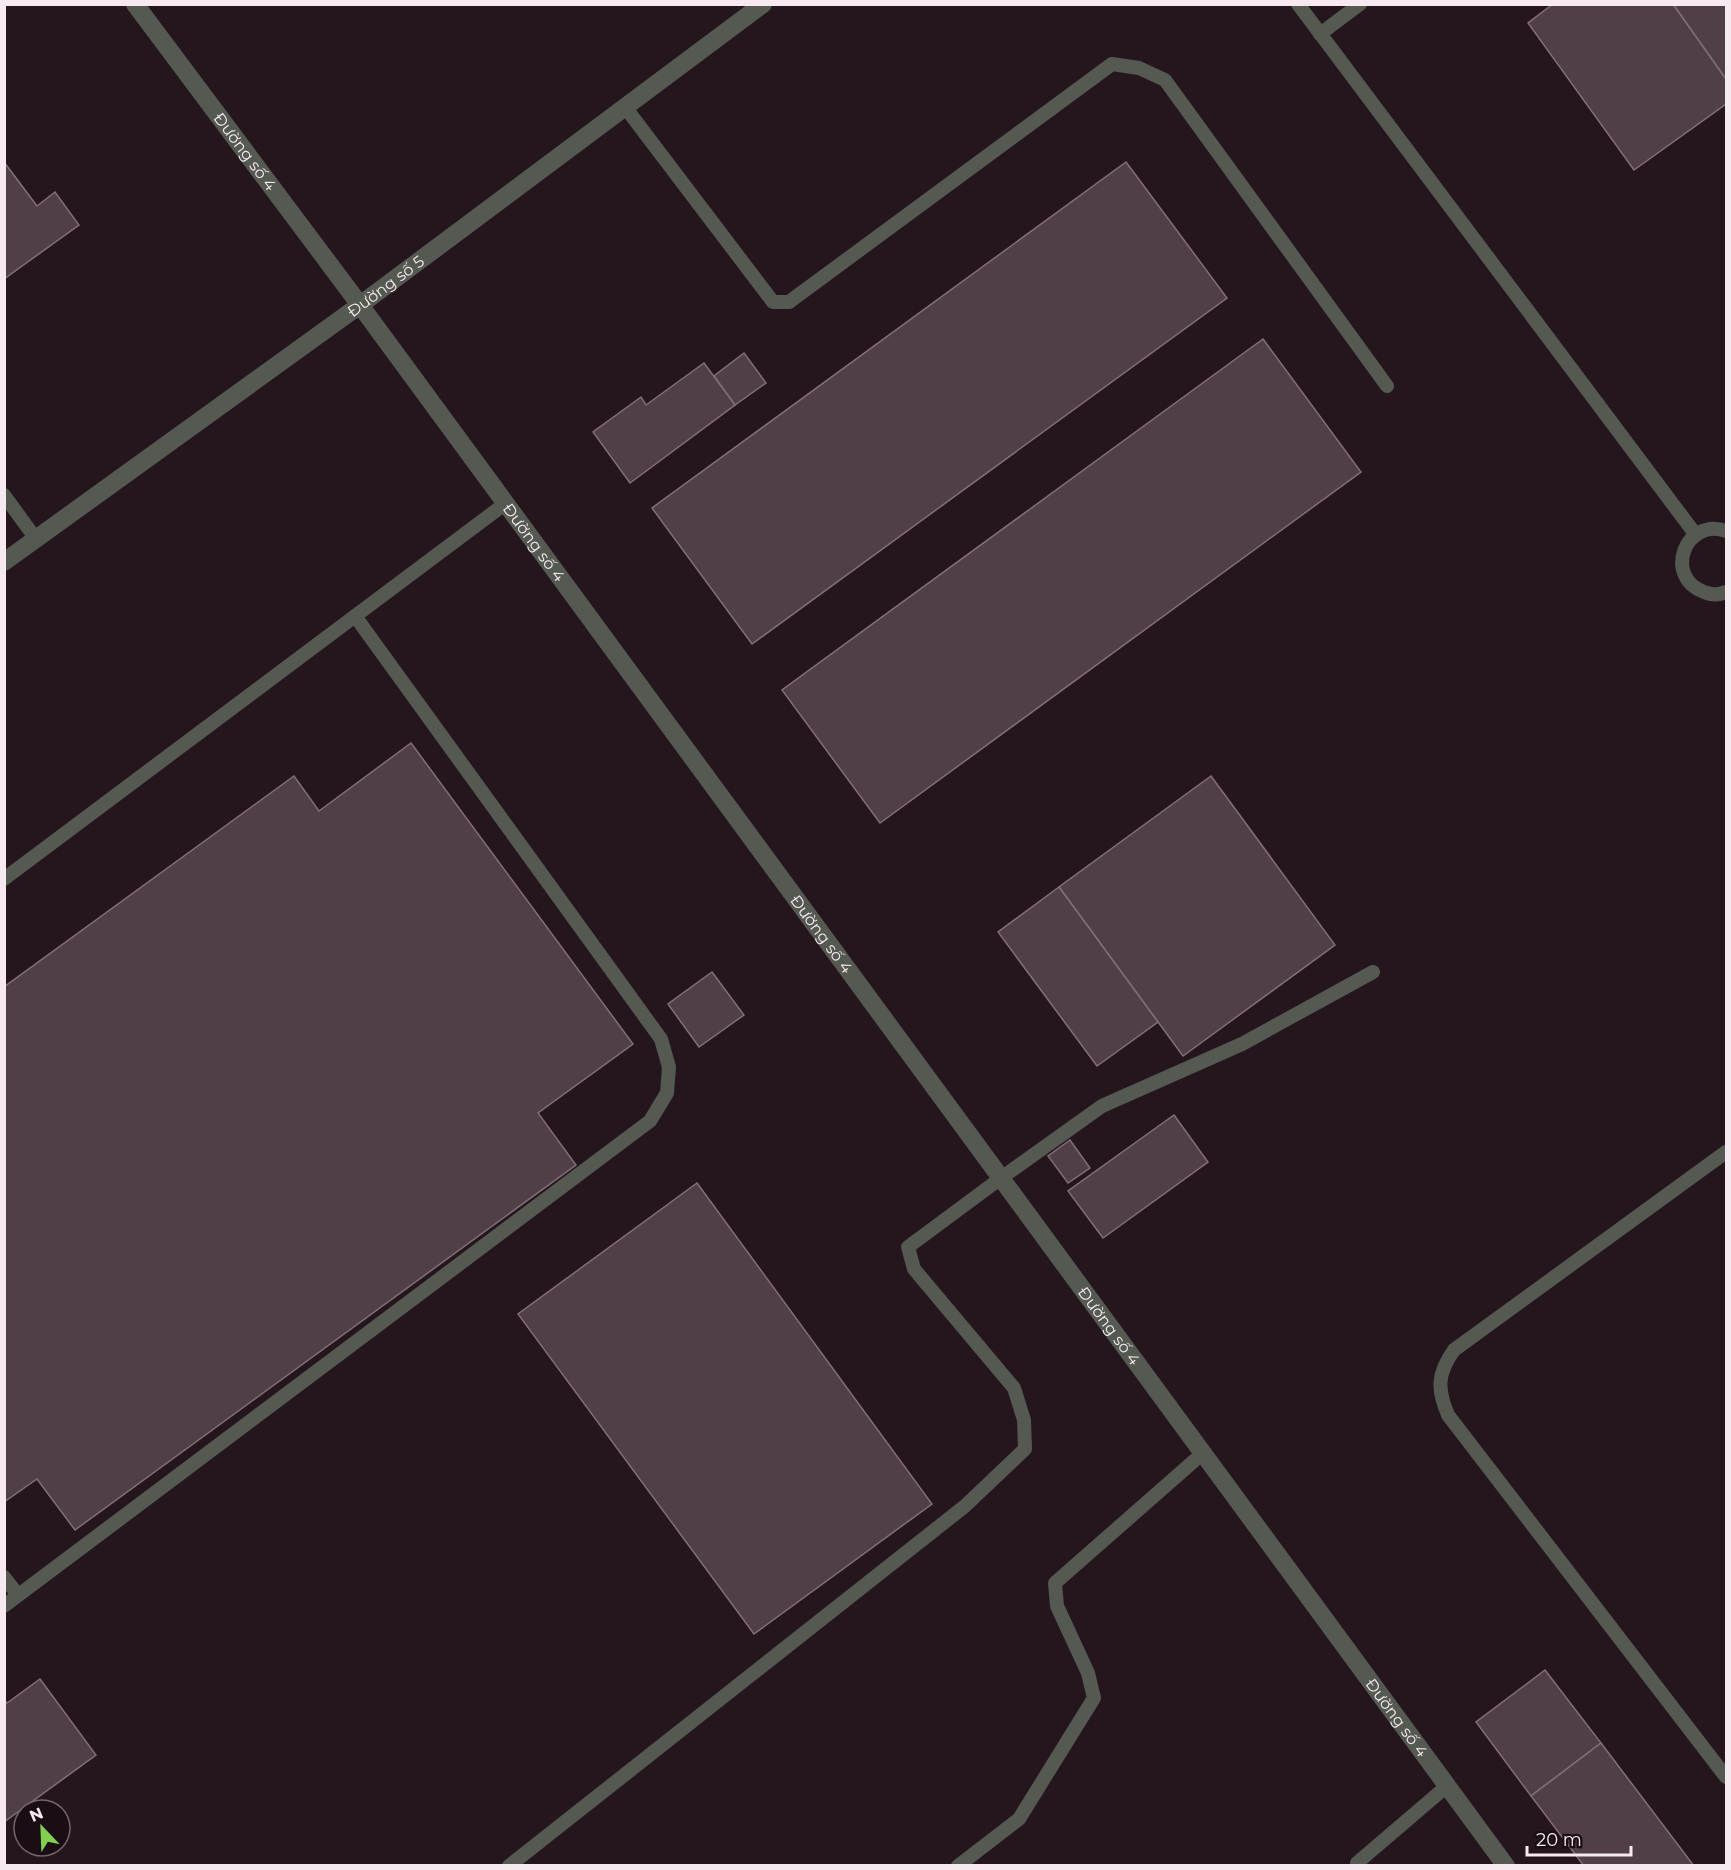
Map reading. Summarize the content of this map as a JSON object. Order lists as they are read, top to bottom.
{
  "streets": {
    "street": ["Đường số 4", "Đường số 5"]
  },
  "crossings": [
    ["Đường số 4", "Đường số 5"]
  ],
  "scale_bar": "20 m",
  "north": "top left"
}
